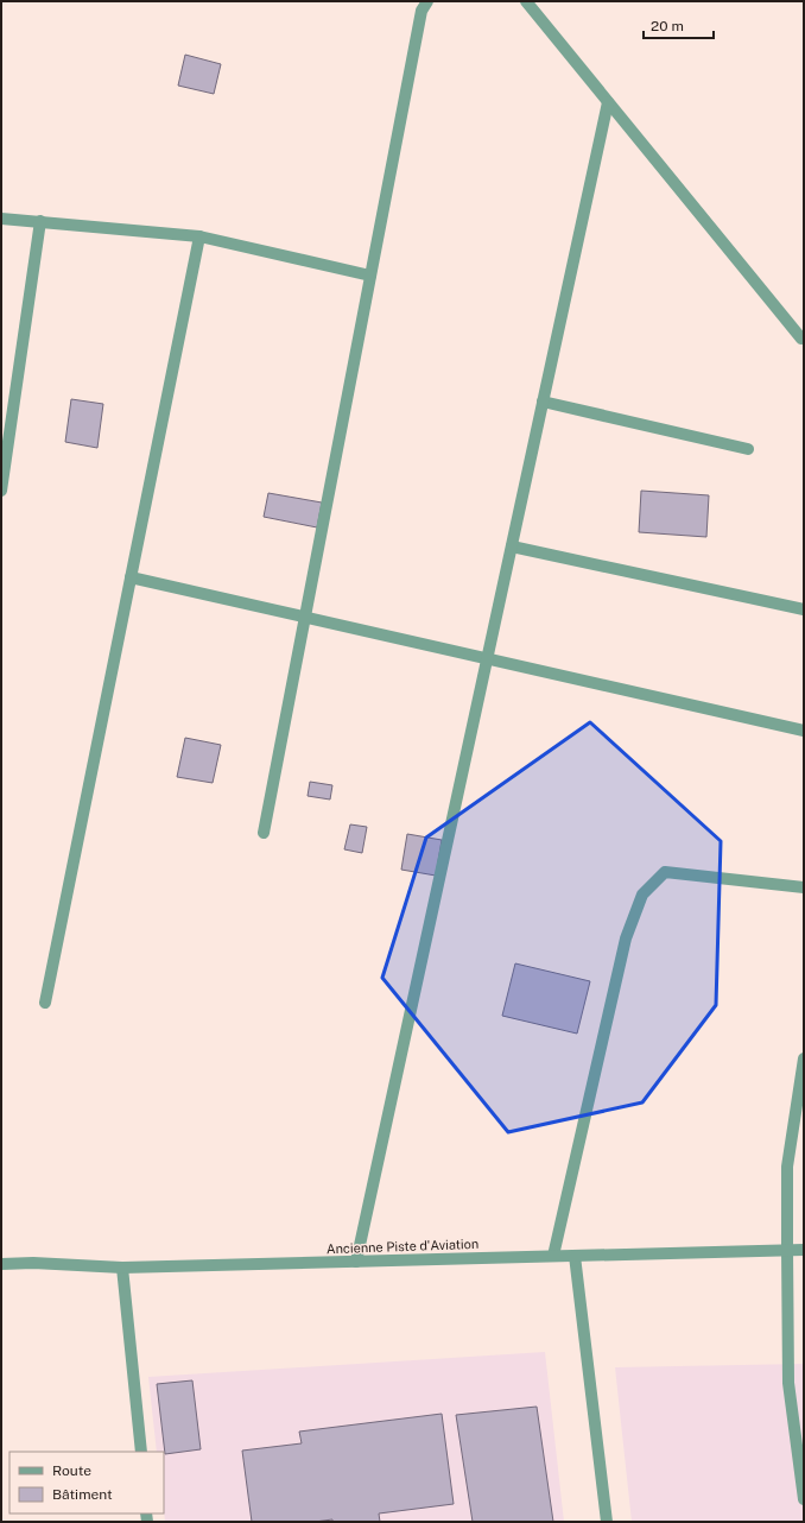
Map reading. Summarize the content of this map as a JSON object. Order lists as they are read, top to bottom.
{
  "streets": {
    "street": ["Ancienne Piste d'Aviation"]
  },
  "legend": ["Route", "Bâtiment"],
  "scale_bar": "20 m"
}
